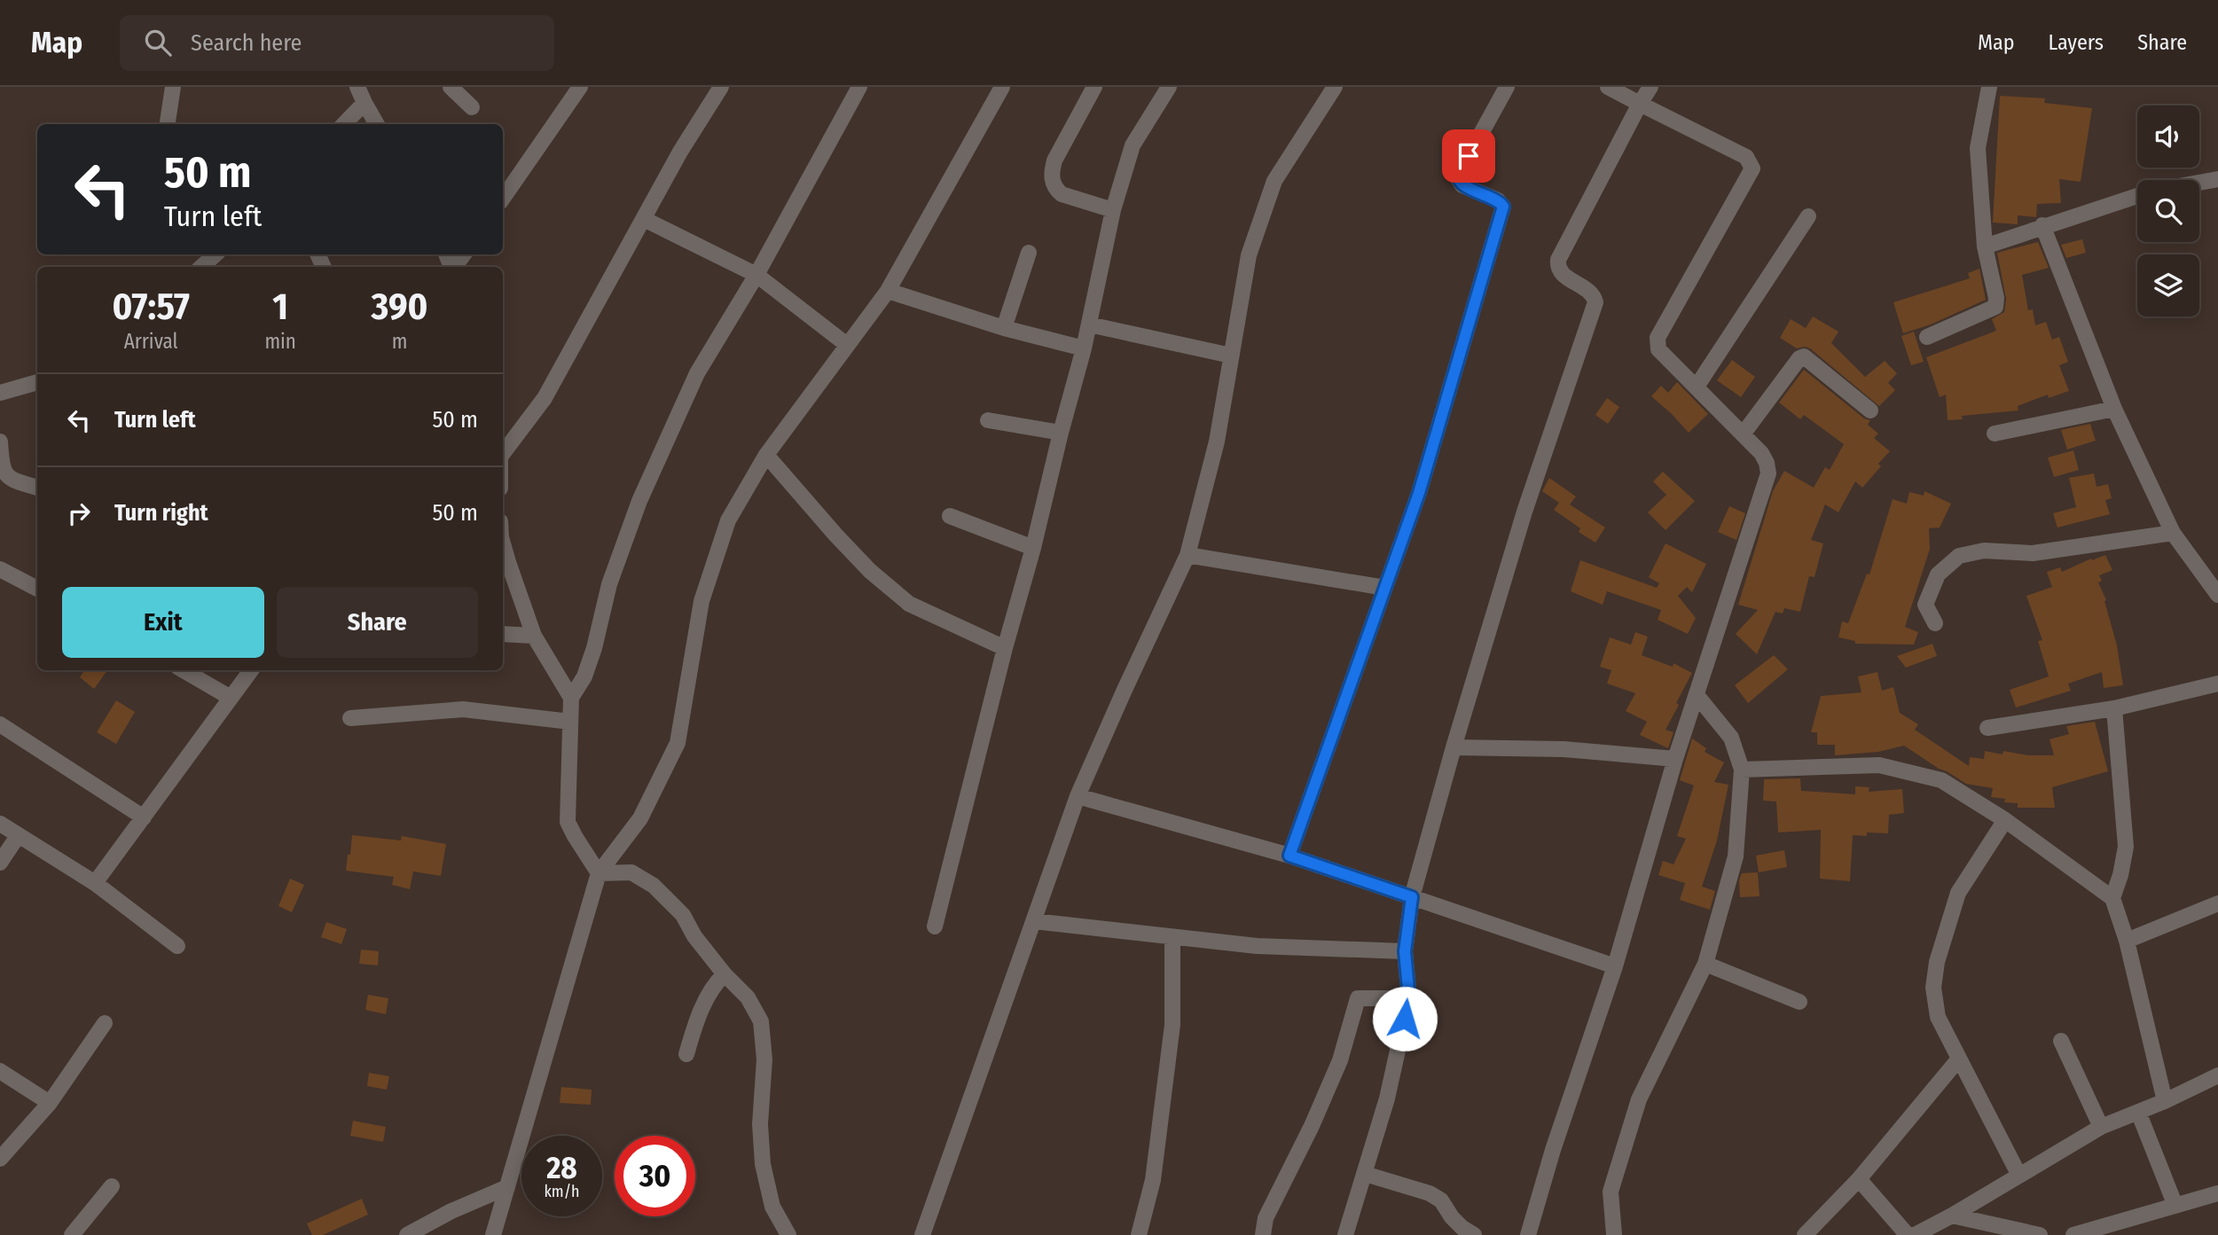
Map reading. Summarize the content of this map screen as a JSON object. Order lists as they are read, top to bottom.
{
  "page": {
    "header": "Map",
    "search": "Search here",
    "nav": ["Map", "Layers", "Share"],
    "turn": ["50 m", "Turn left"],
    "eta": [
      "07:57",
      "Arrival",
      "1",
      "min",
      "390",
      "m"
    ],
    "list": [
      {
        "name": "Turn left",
        "value": "50 m"
      },
      {
        "name": "Turn right",
        "value": "50 m"
      }
    ],
    "buttons": ["Exit", "Share"],
    "speed": "28 km/h",
    "limit": "30"
  }
}
